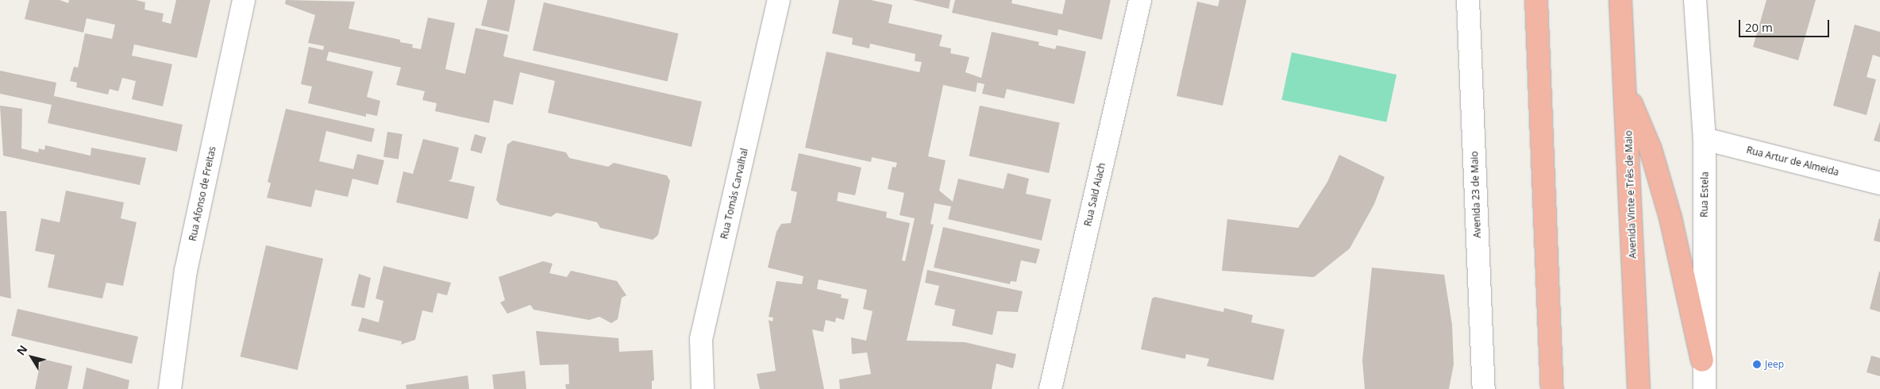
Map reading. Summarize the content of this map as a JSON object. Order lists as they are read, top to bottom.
{
  "streets": {
    "highway": ["Avenida Vinte e Três de Maio"],
    "street": [
      "Rua Artur de Almeida",
      "Rua Afonso de Freitas",
      "Rua Tomás Carvalhal",
      "Rua Said Aiach",
      "Avenida 23 de Maio",
      "Rua Estela"
    ]
  },
  "crossings": [
    ["Rua Artur de Almeida", "Rua Estela"]
  ],
  "places": ["Jeep"],
  "scale_bar": "20 m",
  "north": "top left"
}
